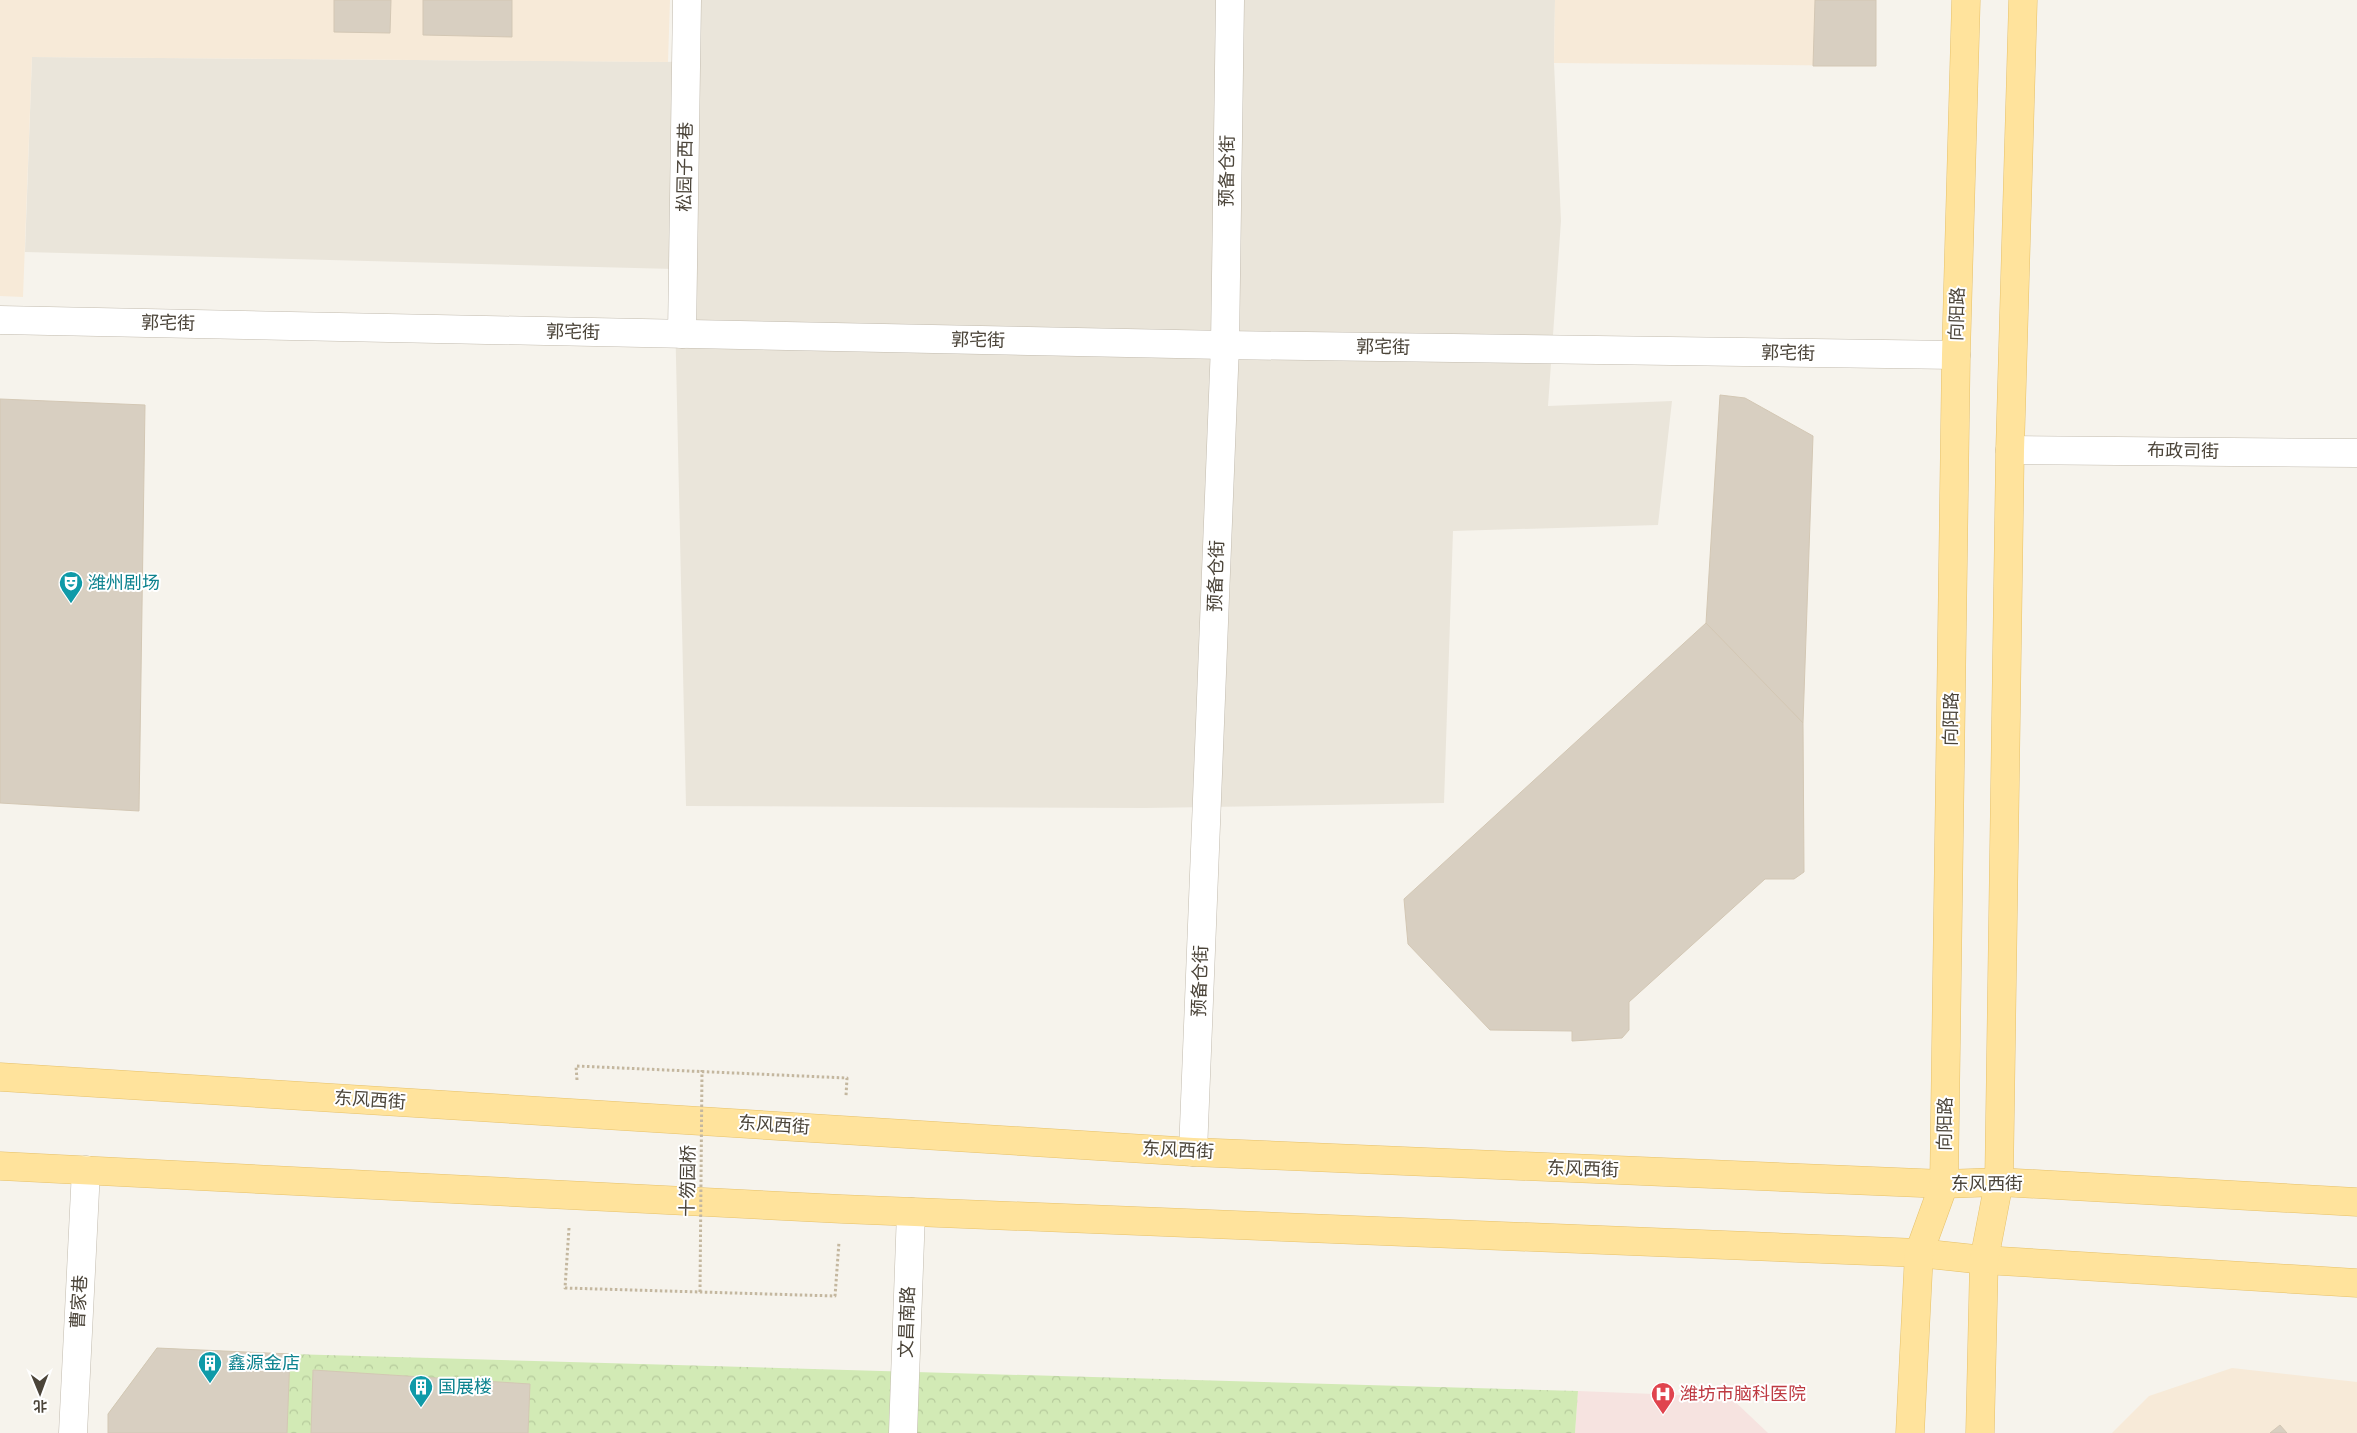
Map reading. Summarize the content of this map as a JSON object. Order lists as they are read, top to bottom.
{
  "streets": {
    "main road": ["向阳路", "东风西街"],
    "street": [
      "松园子西巷",
      "预备仓街",
      "郭宅街",
      "布政司街",
      "曹家巷",
      "文昌南路"
    ],
    "path": ["十笏园桥"]
  },
  "crossings": [
    ["松园子西巷", "郭宅街"],
    ["预备仓街", "郭宅街"],
    ["预备仓街", "东风西街"],
    ["向阳路", "郭宅街"],
    ["向阳路", "东风西街"]
  ],
  "places": {
    "theatre": ["潍州剧场"],
    "building": ["鑫源金店", "国展楼"],
    "hospital": ["潍坊市脑科医院"]
  },
  "north": "bottom"
}
